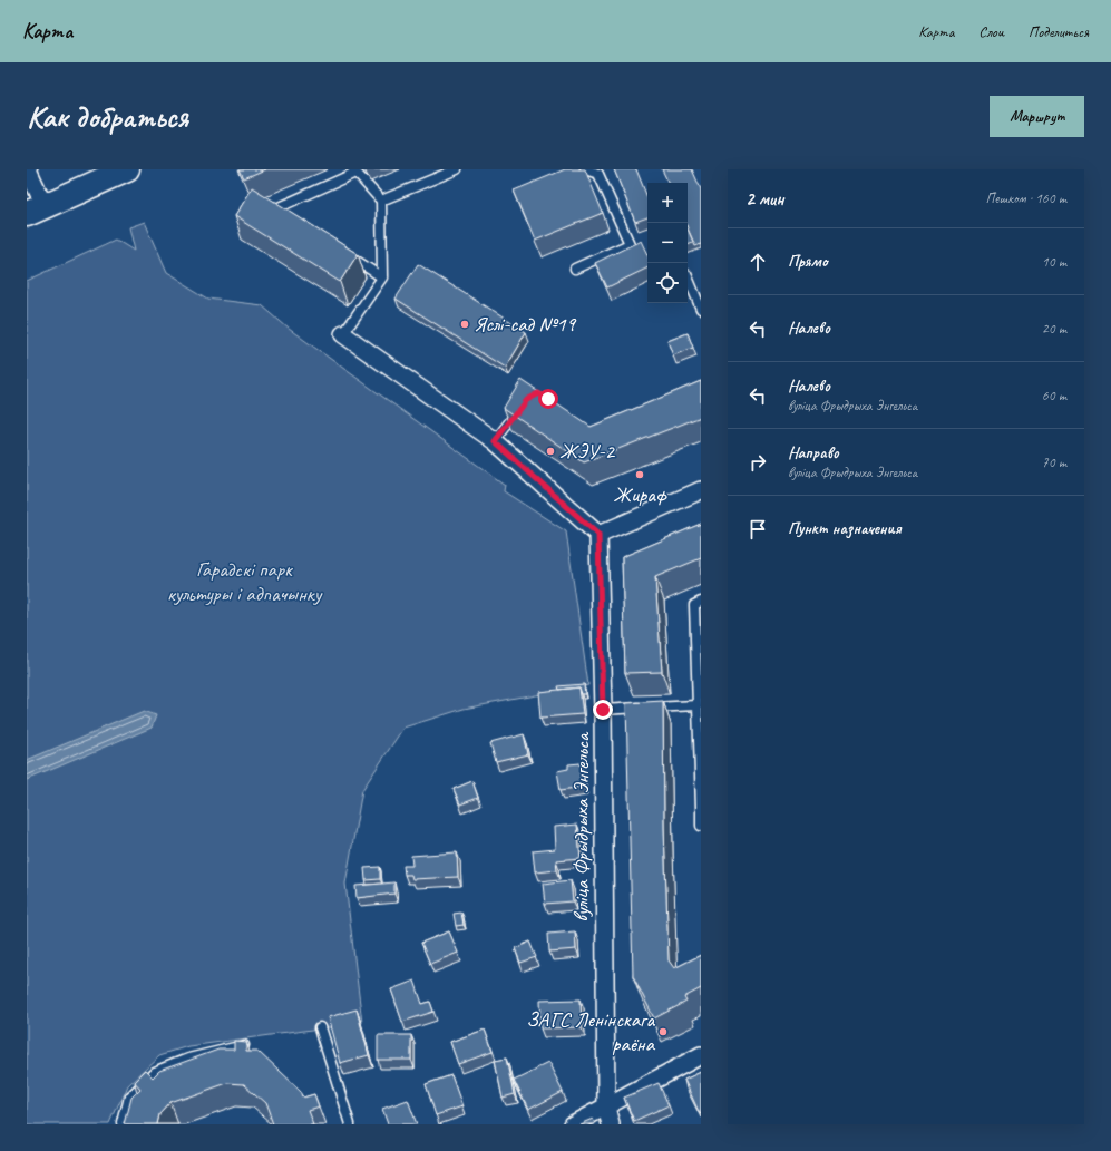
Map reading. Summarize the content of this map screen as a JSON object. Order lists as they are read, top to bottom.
{
  "streets": {
    "street": ["вуліца Фрыдрыха Энгельса"]
  },
  "parks": ["Гарадскі парк культуры і адпачынку"],
  "places": [
    "Яслі-сад №19",
    "ЖЭУ-2",
    "Жираф",
    "ЗАГС Ленінскага раёна"
  ],
  "page": {
    "header": "Карта",
    "nav": ["Карта", "Слои", "Поделиться"],
    "buttons": "Маршрут",
    "title": "Как добраться",
    "heading": ["2 мин", "Пешком · 160 m"],
    "map_buttons": ["+", "−"],
    "list": [
      ["Прямо", "10 m"],
      ["Налево", "20 m"],
      ["Налево", "вуліца Фрыдрыха Энгельса", "60 m"],
      ["Направо", "вуліца Фрыдрыха Энгельса", "70 m"],
      "Пункт назначения"
    ]
  }
}
